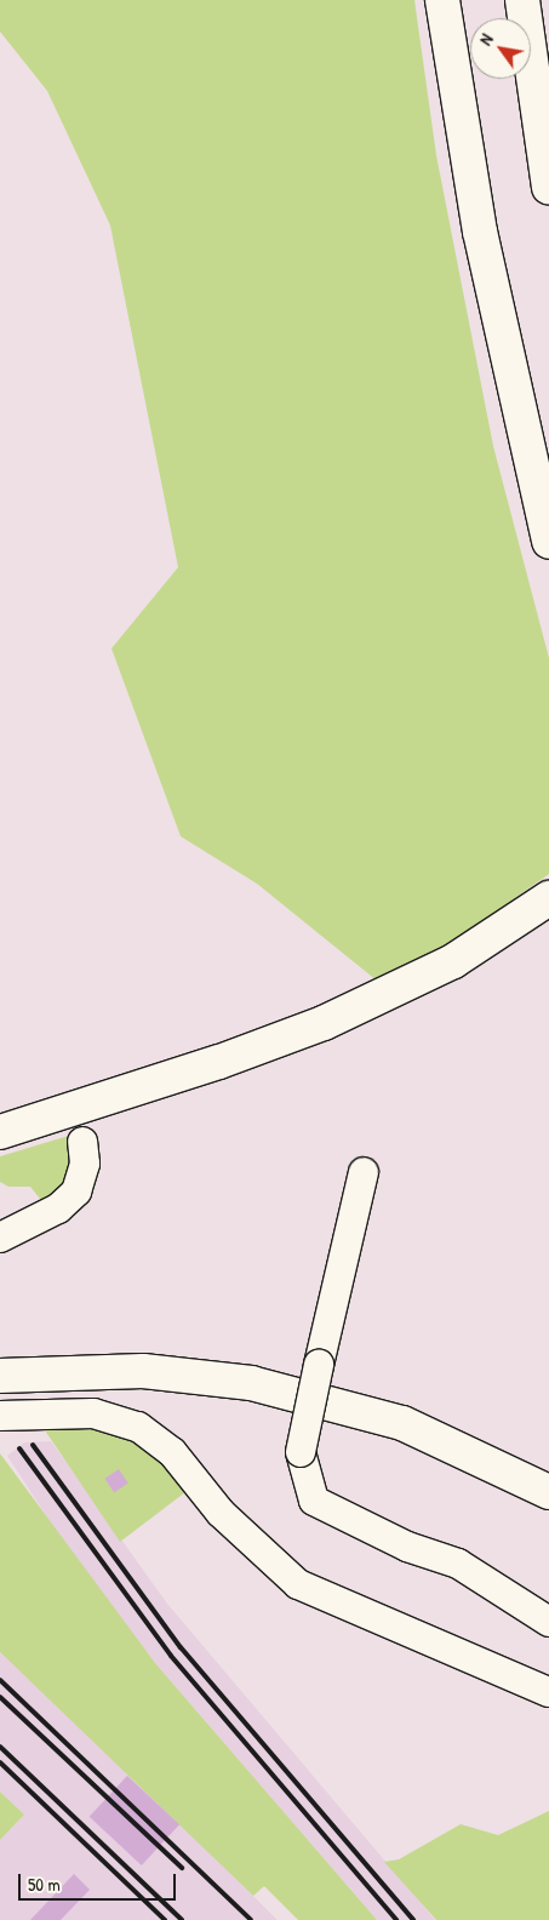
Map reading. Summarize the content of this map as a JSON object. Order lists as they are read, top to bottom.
{
  "scale_bar": "50 m",
  "north": "top left"
}
